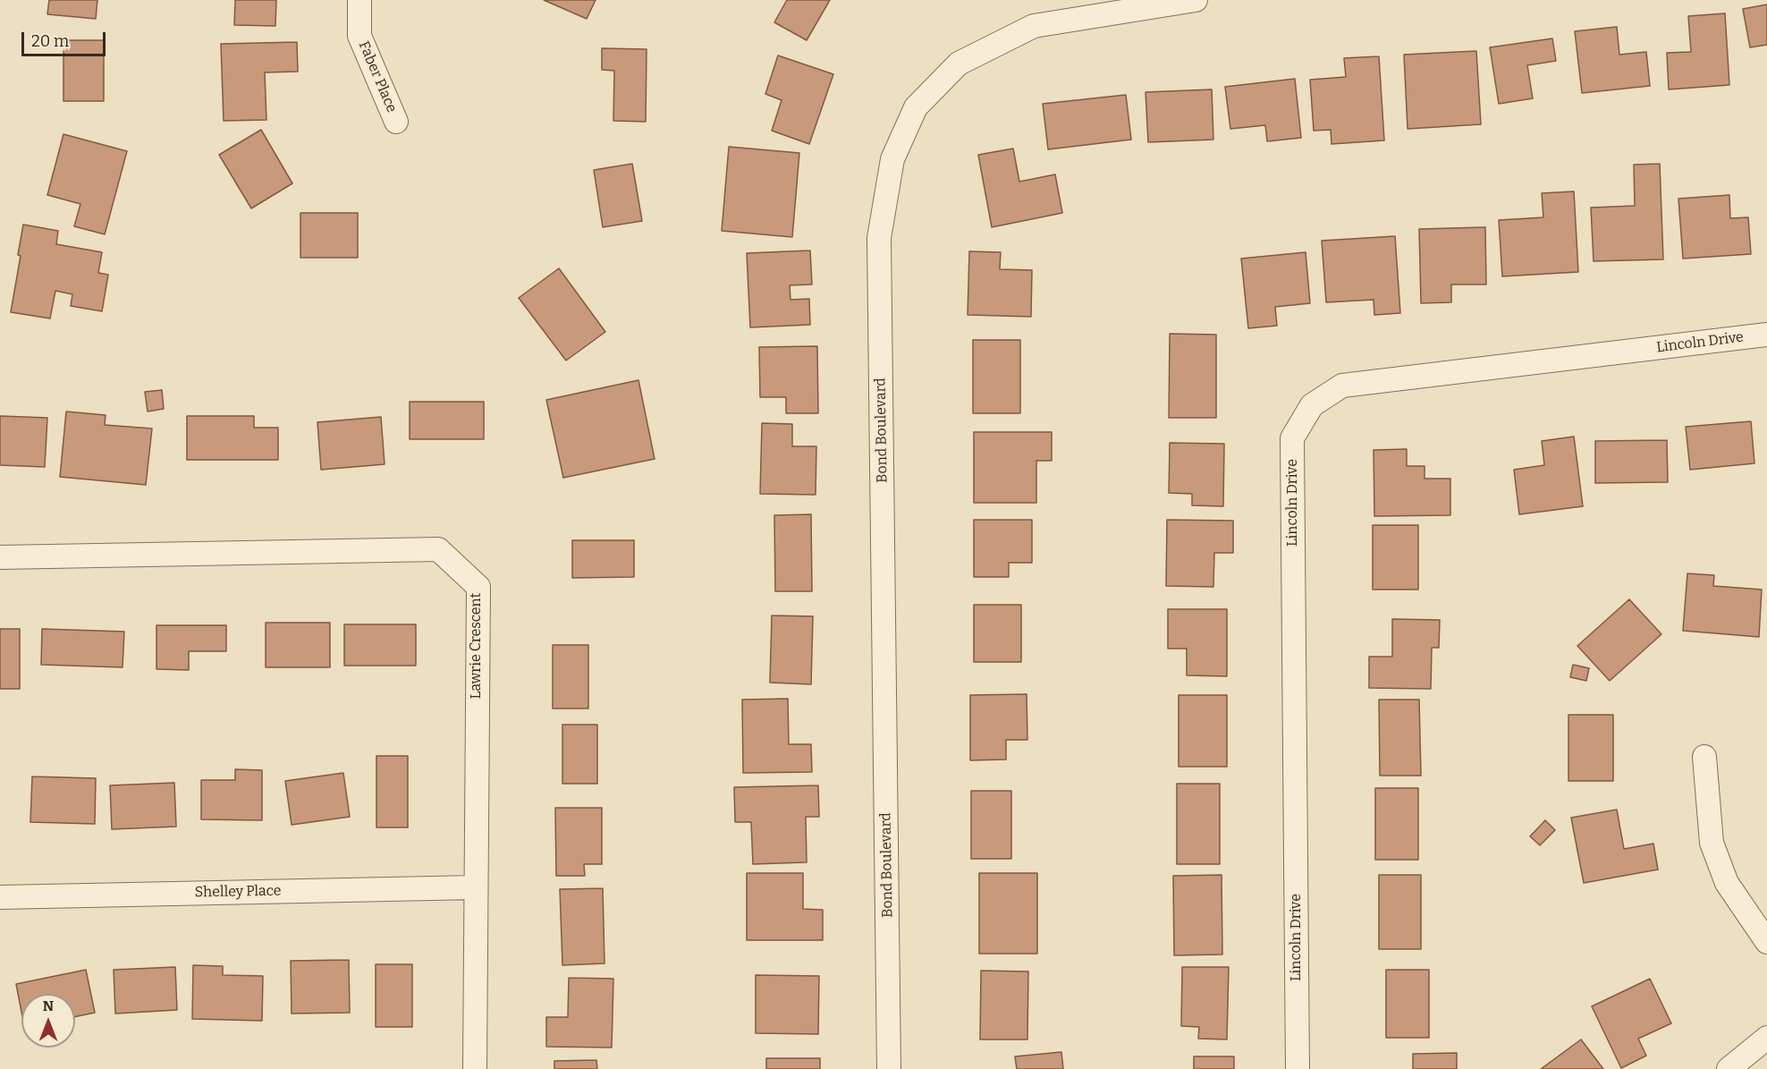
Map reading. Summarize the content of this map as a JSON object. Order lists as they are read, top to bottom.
{
  "streets": {
    "street": [
      "Faber Place",
      "Lincoln Drive",
      "Bond Boulevard",
      "Lawrie Crescent",
      "Shelley Place"
    ]
  },
  "crossings": [
    ["Lawrie Crescent", "Shelley Place"]
  ],
  "scale_bar": "20 m",
  "north": "top"
}
